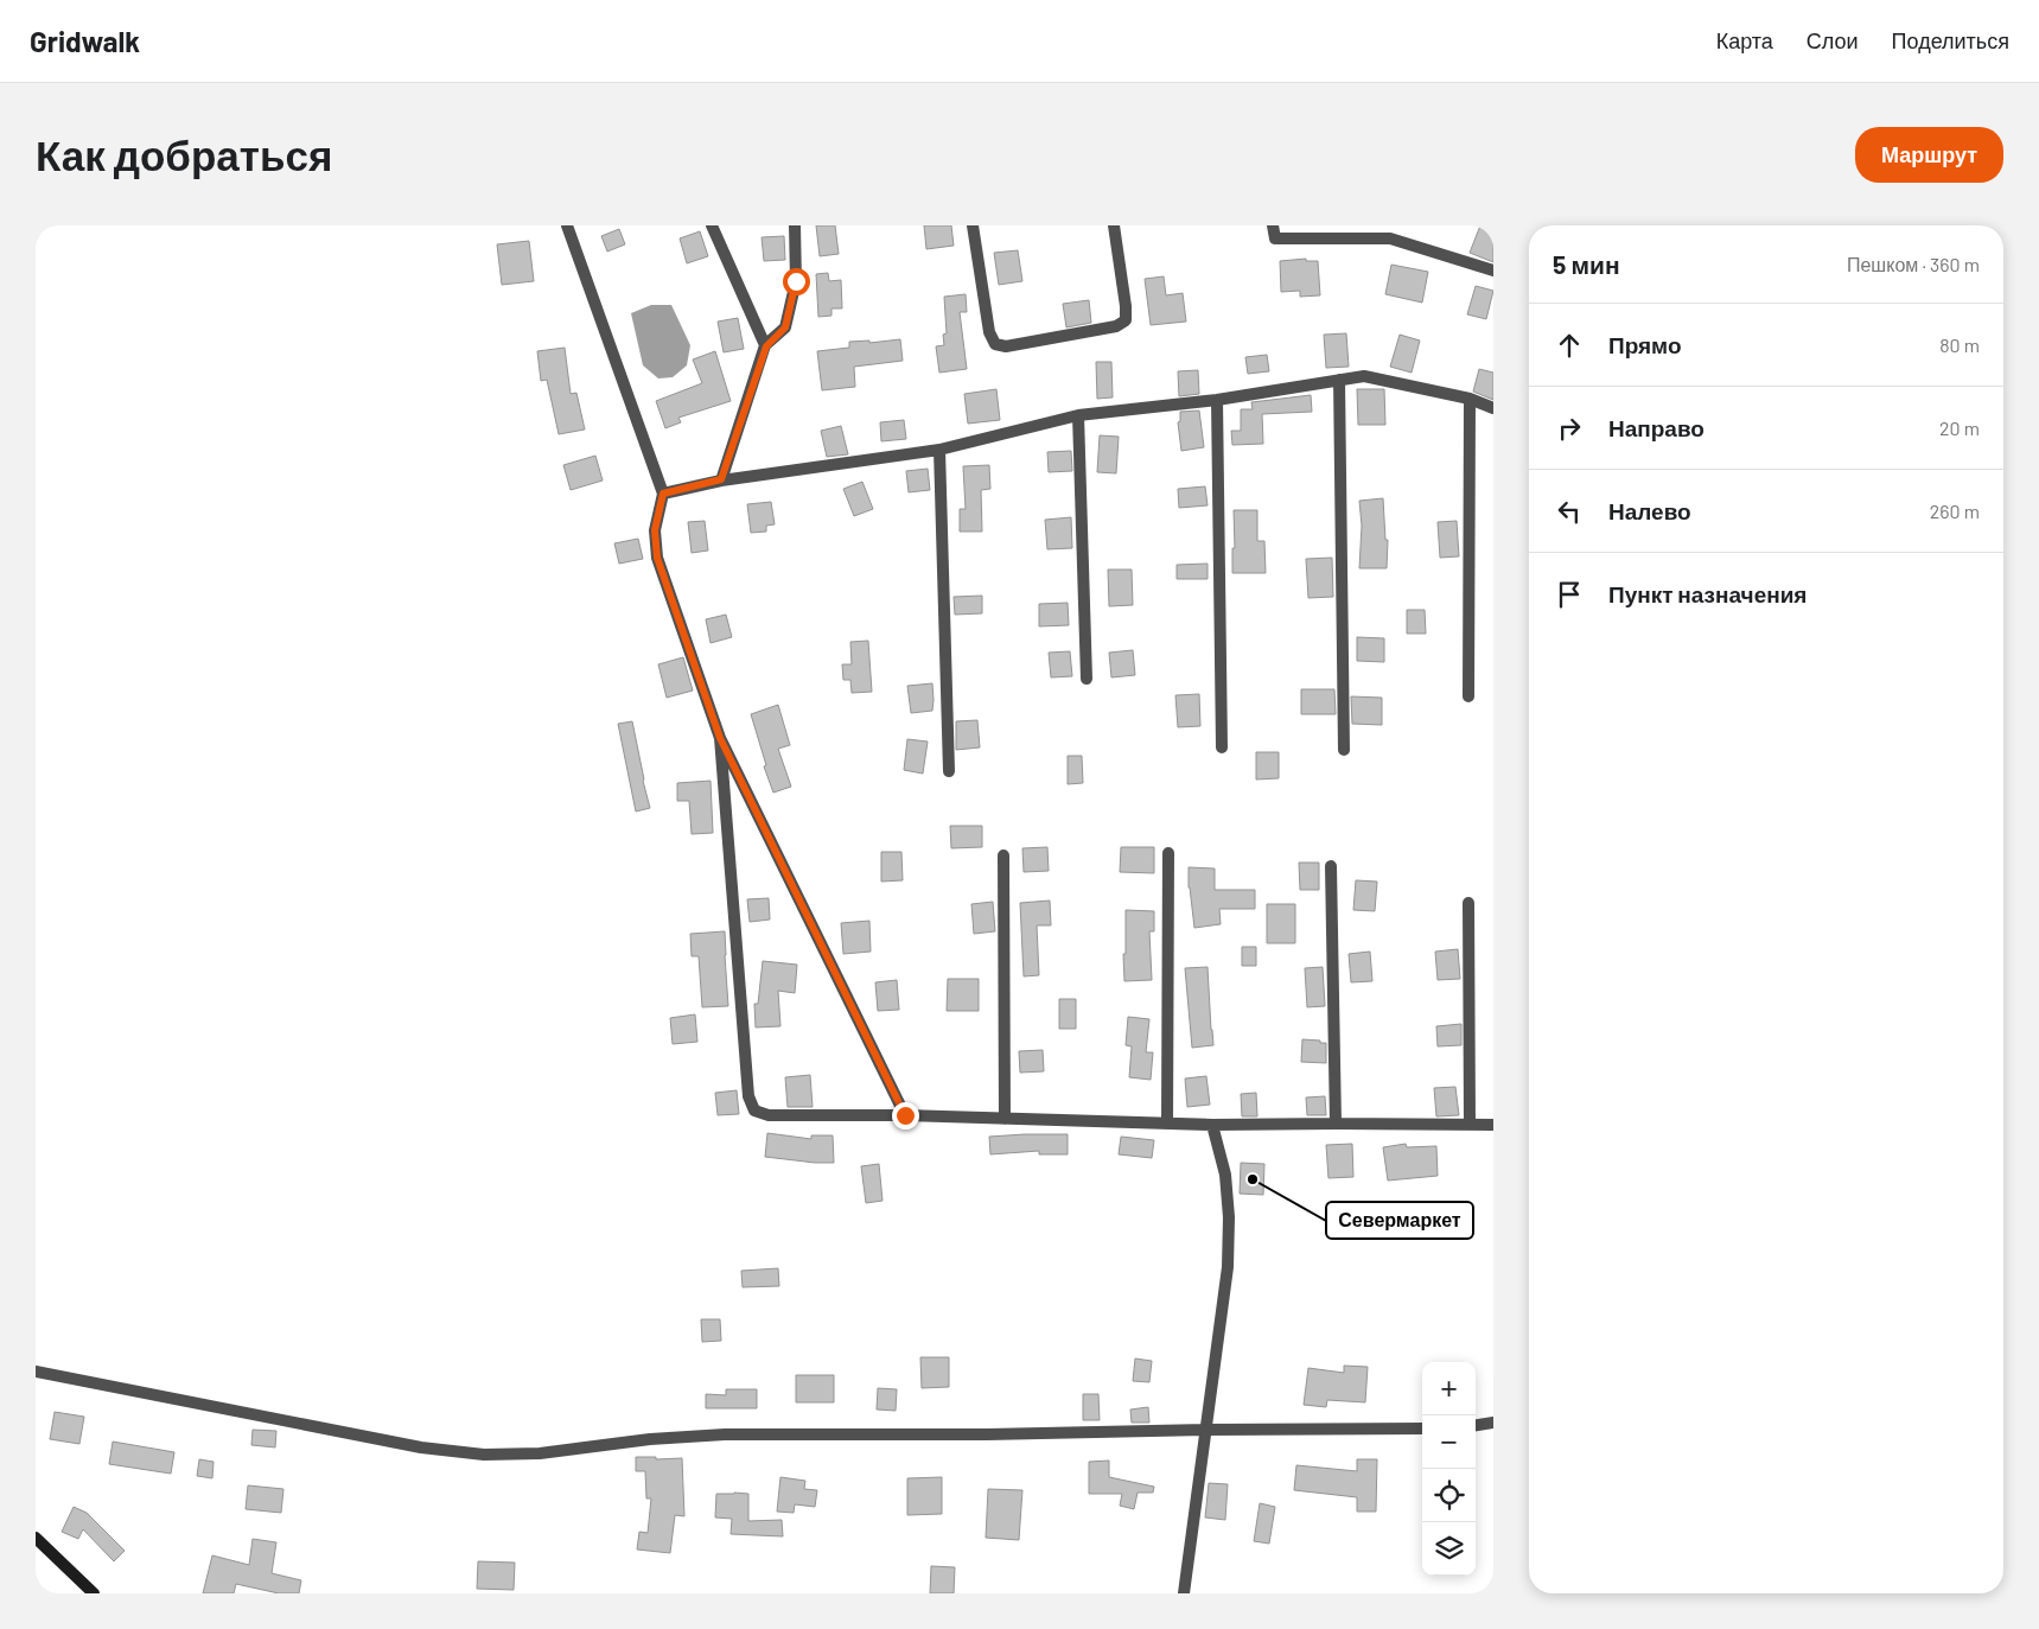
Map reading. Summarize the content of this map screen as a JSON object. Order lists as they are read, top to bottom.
{
  "places": ["Севермаркет"],
  "page": {
    "header": "Gridwalk",
    "nav": ["Карта", "Слои", "Поделиться"],
    "buttons": "Маршрут",
    "title": "Как добраться",
    "heading": ["5 мин", "Пешком · 360 m"],
    "list": [
      ["Прямо", "80 m"],
      ["Направо", "20 m"],
      ["Налево", "260 m"],
      "Пункт назначения"
    ],
    "map_buttons": ["+", "−"]
  }
}
